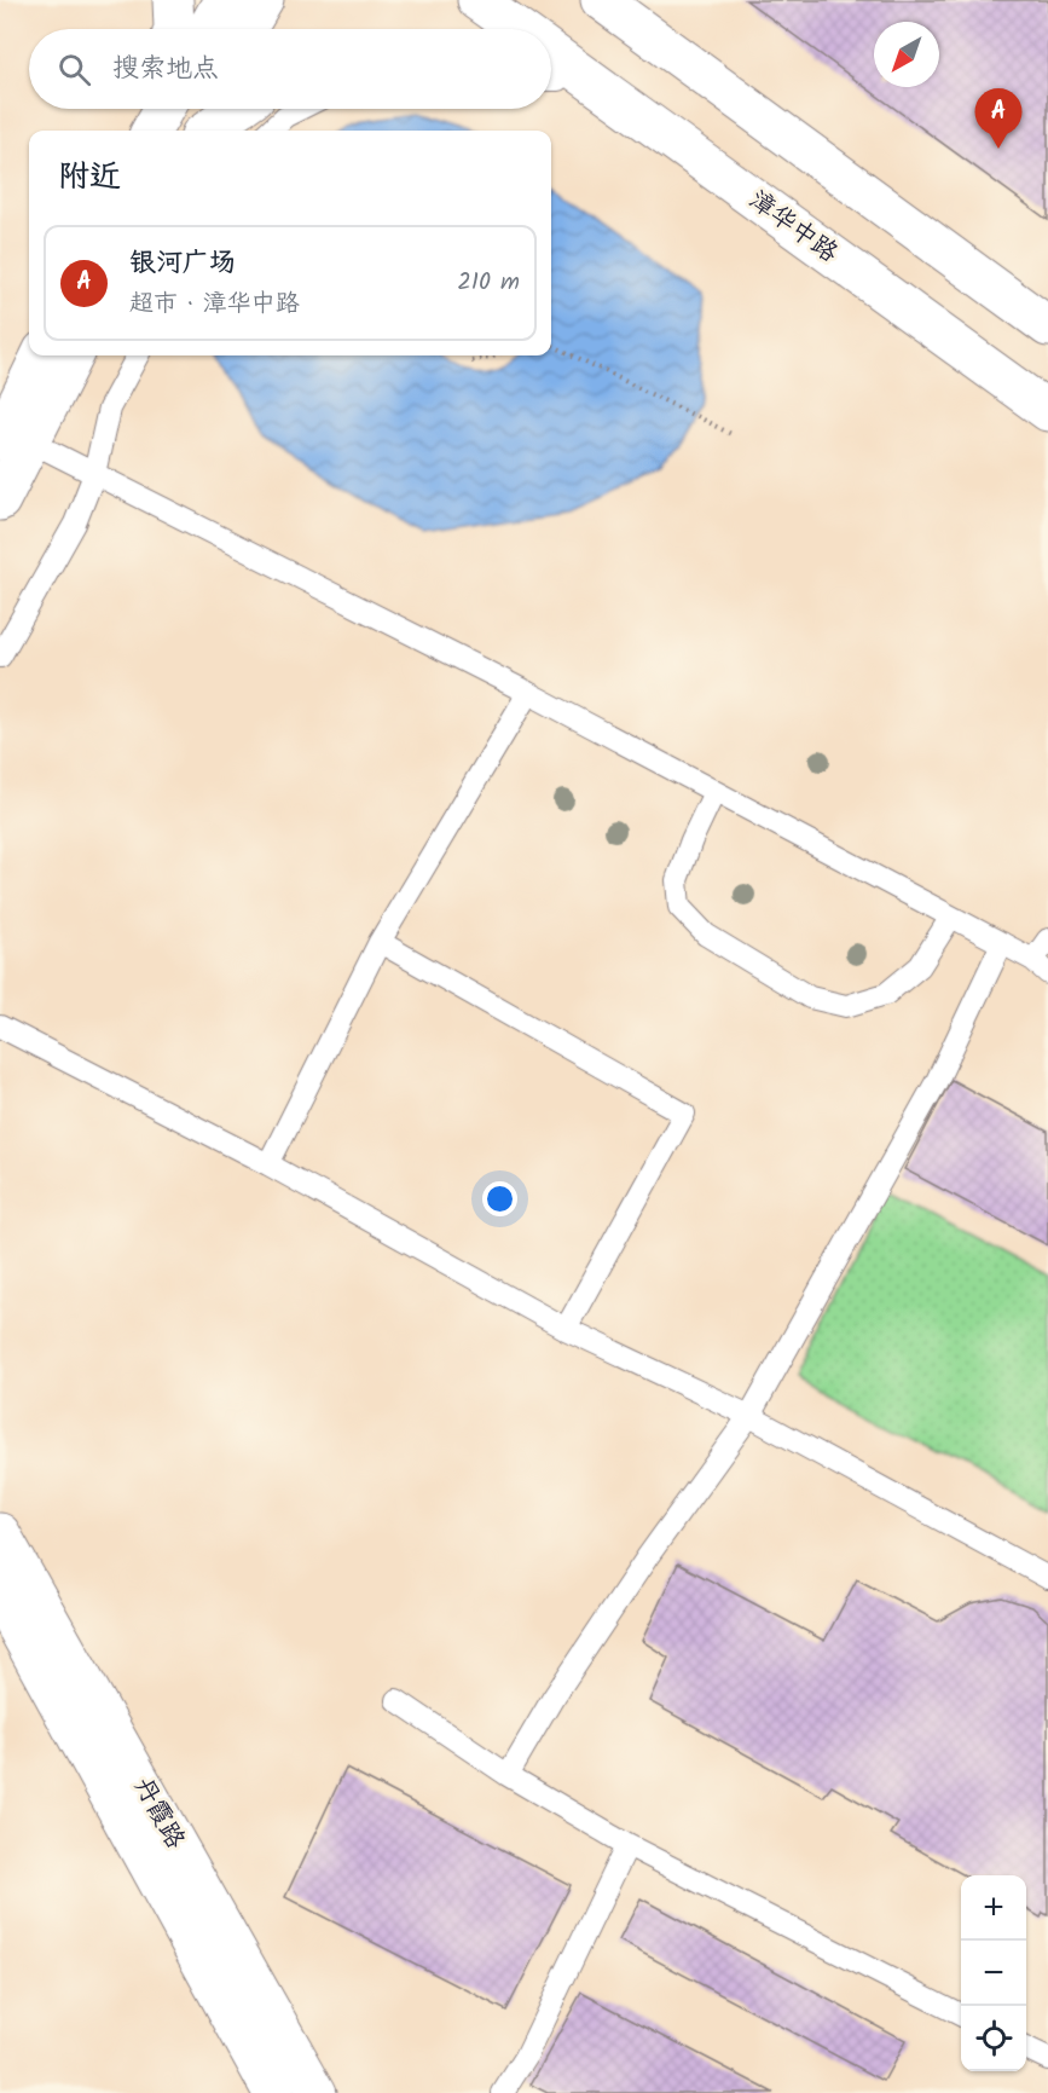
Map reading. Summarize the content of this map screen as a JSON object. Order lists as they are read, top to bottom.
{
  "streets": {
    "main road": ["漳华中路", "丹霞路"]
  },
  "north": "bottom left",
  "page": {
    "search": "搜索地点",
    "pins": "A",
    "heading": "附近",
    "list": [
      {
        "mark": "A",
        "name": "银河广场",
        "note": "超市 · 漳华中路",
        "value": "210 m"
      }
    ],
    "map_buttons": ["+", "−"]
  }
}
